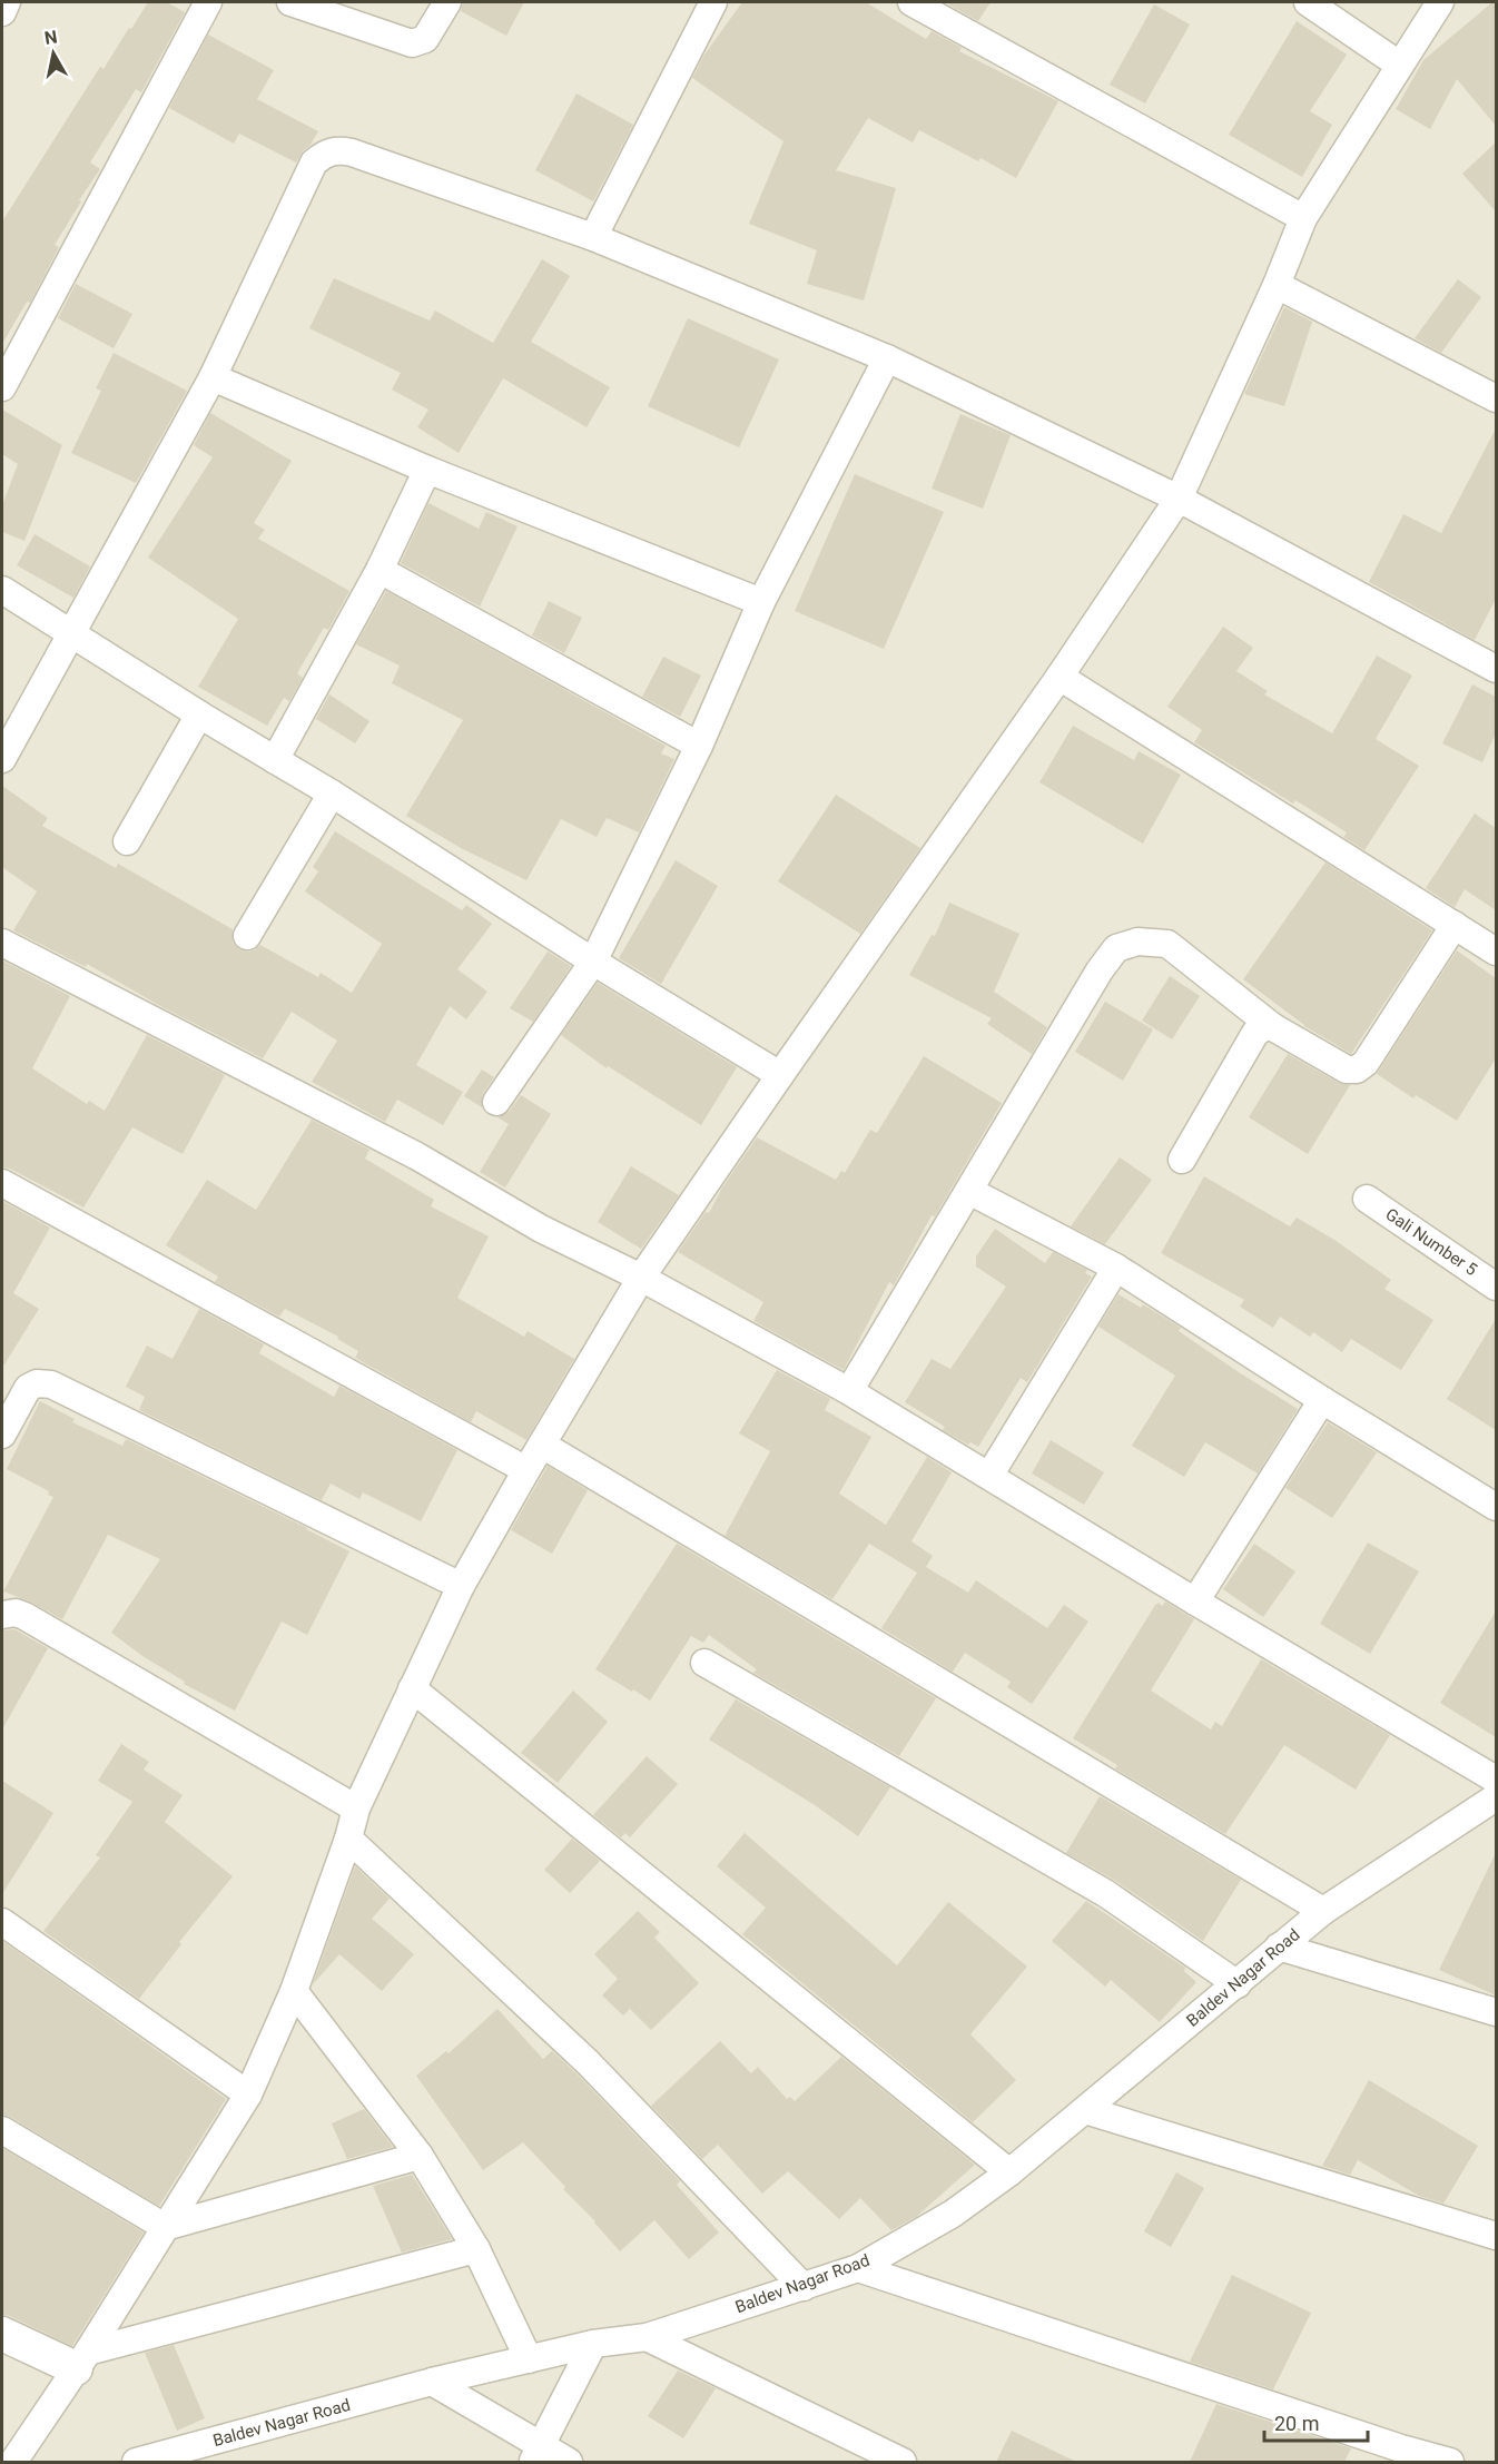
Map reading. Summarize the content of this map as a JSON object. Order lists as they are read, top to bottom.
{
  "streets": {
    "street": ["Gali Number 5", "Baldev Nagar Road"]
  },
  "scale_bar": "20 m",
  "north": "top"
}
